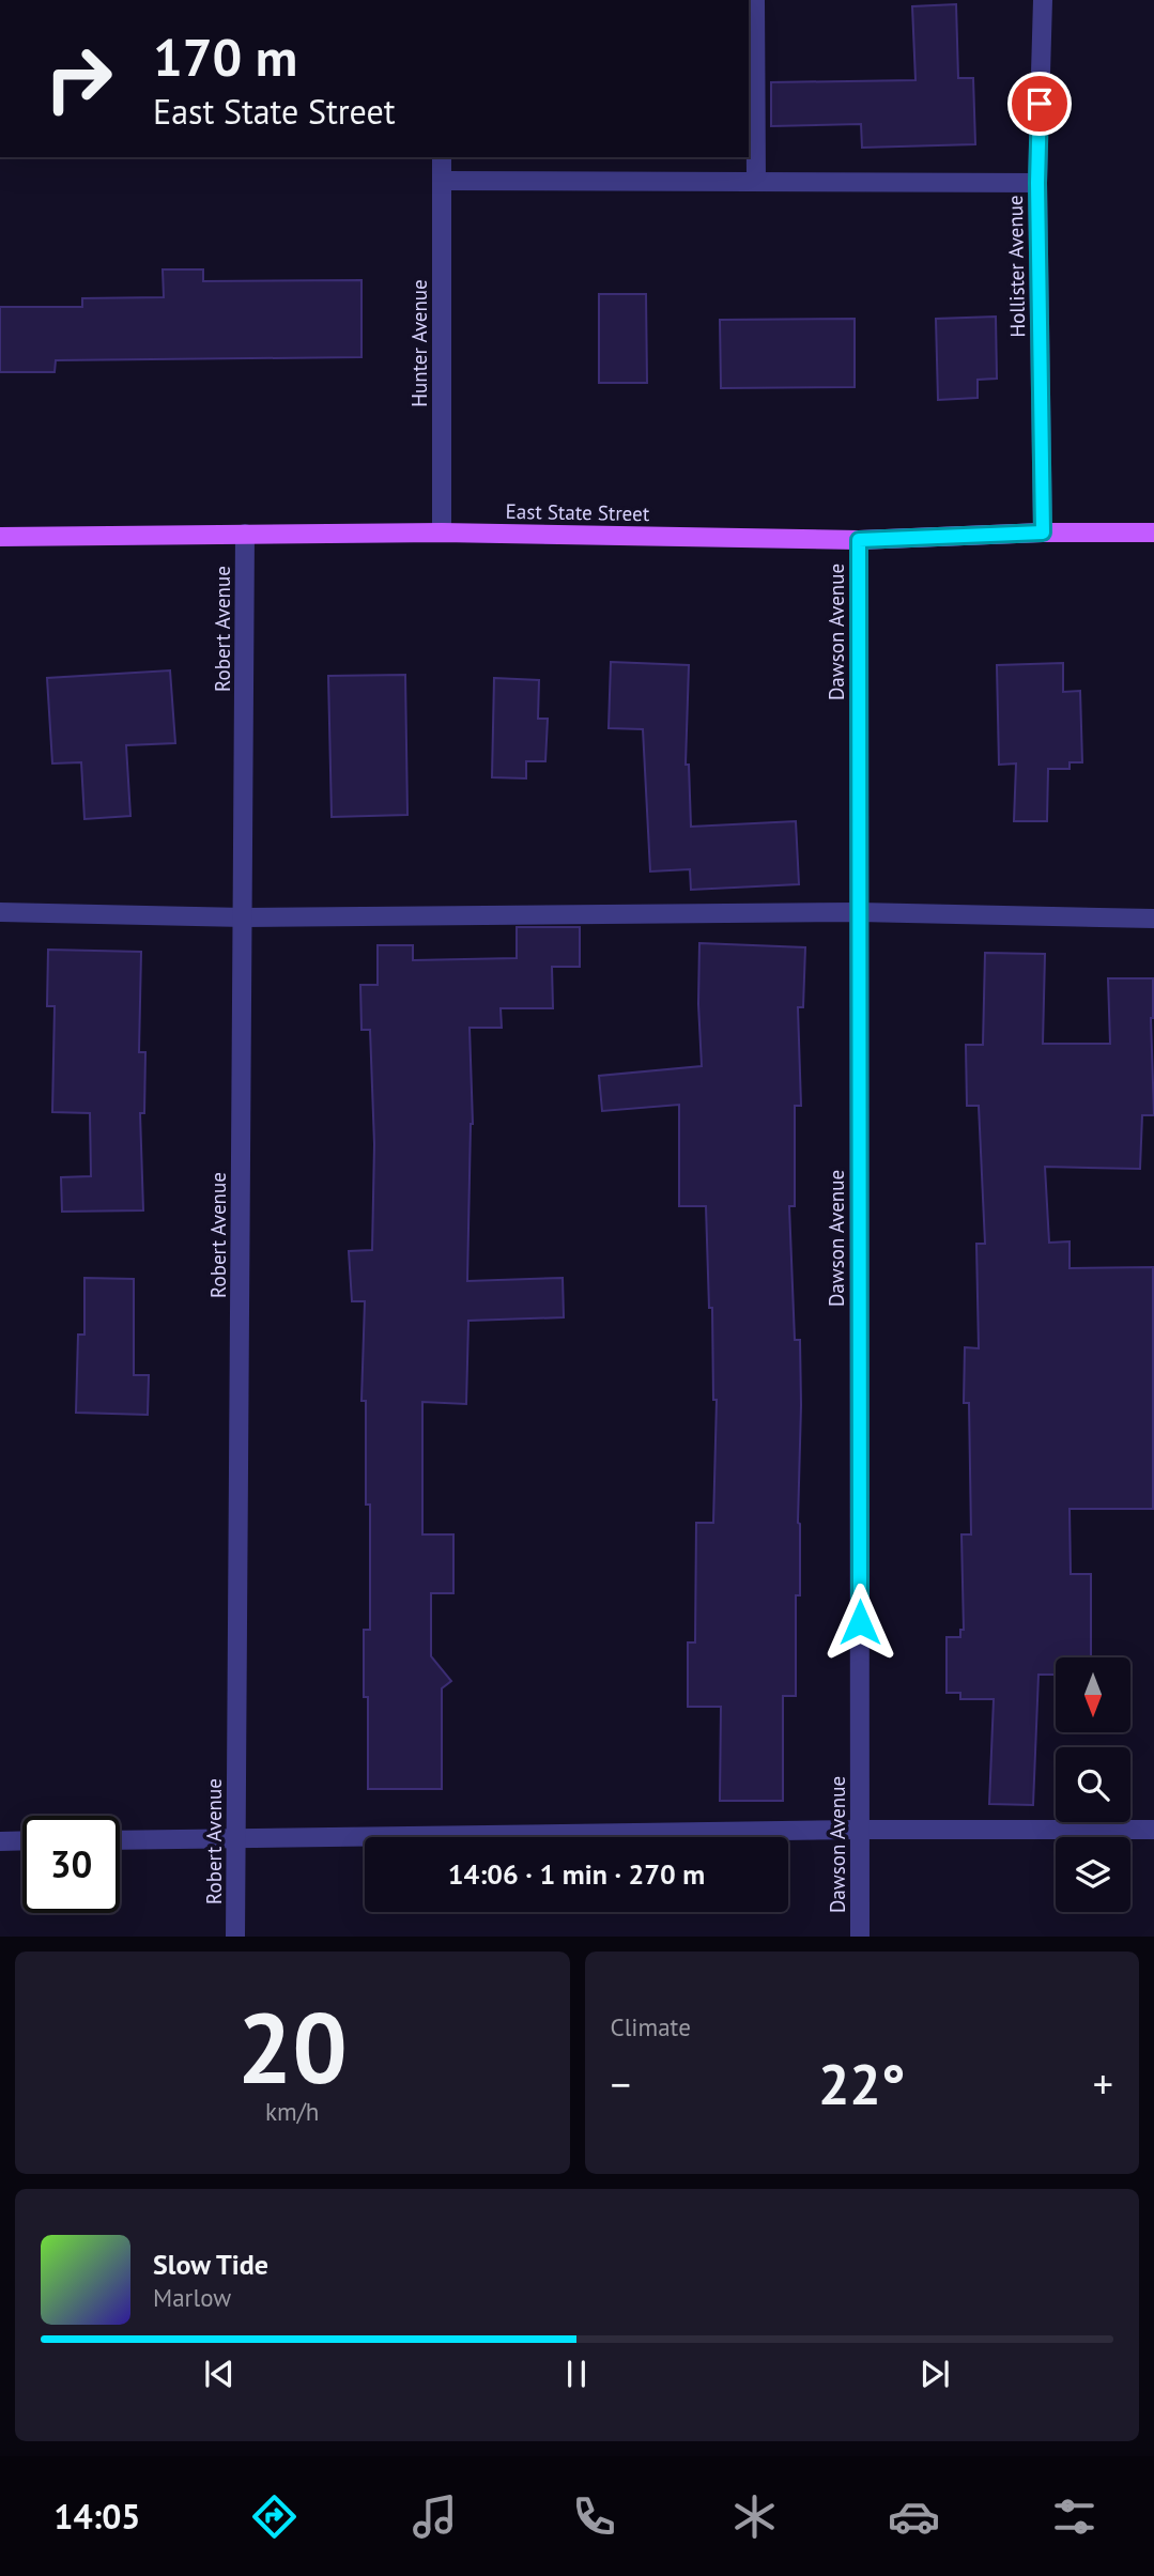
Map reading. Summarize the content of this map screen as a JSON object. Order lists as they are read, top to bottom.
{
  "streets": {
    "main road": ["East State Street"],
    "street": [
      "Hollister Avenue",
      "Hunter Avenue",
      "Robert Avenue",
      "Dawson Avenue"
    ]
  },
  "crossings": [
    ["Hollister Avenue", "East State Street"],
    ["Hunter Avenue", "East State Street"],
    ["East State Street", "Robert Avenue"],
    ["East State Street", "Dawson Avenue"]
  ],
  "north": "bottom",
  "page": {
    "turn": ["170 m", "East State Street"],
    "limit": "30",
    "trip": "14:06 · 1 min · 270 m",
    "tile": [
      ["20", "km/h"],
      "Climate"
    ],
    "heat": ["−", "22°", "+"],
    "song": ["Slow Tide", "Marlow"],
    "tabs": "14:05"
  }
}
